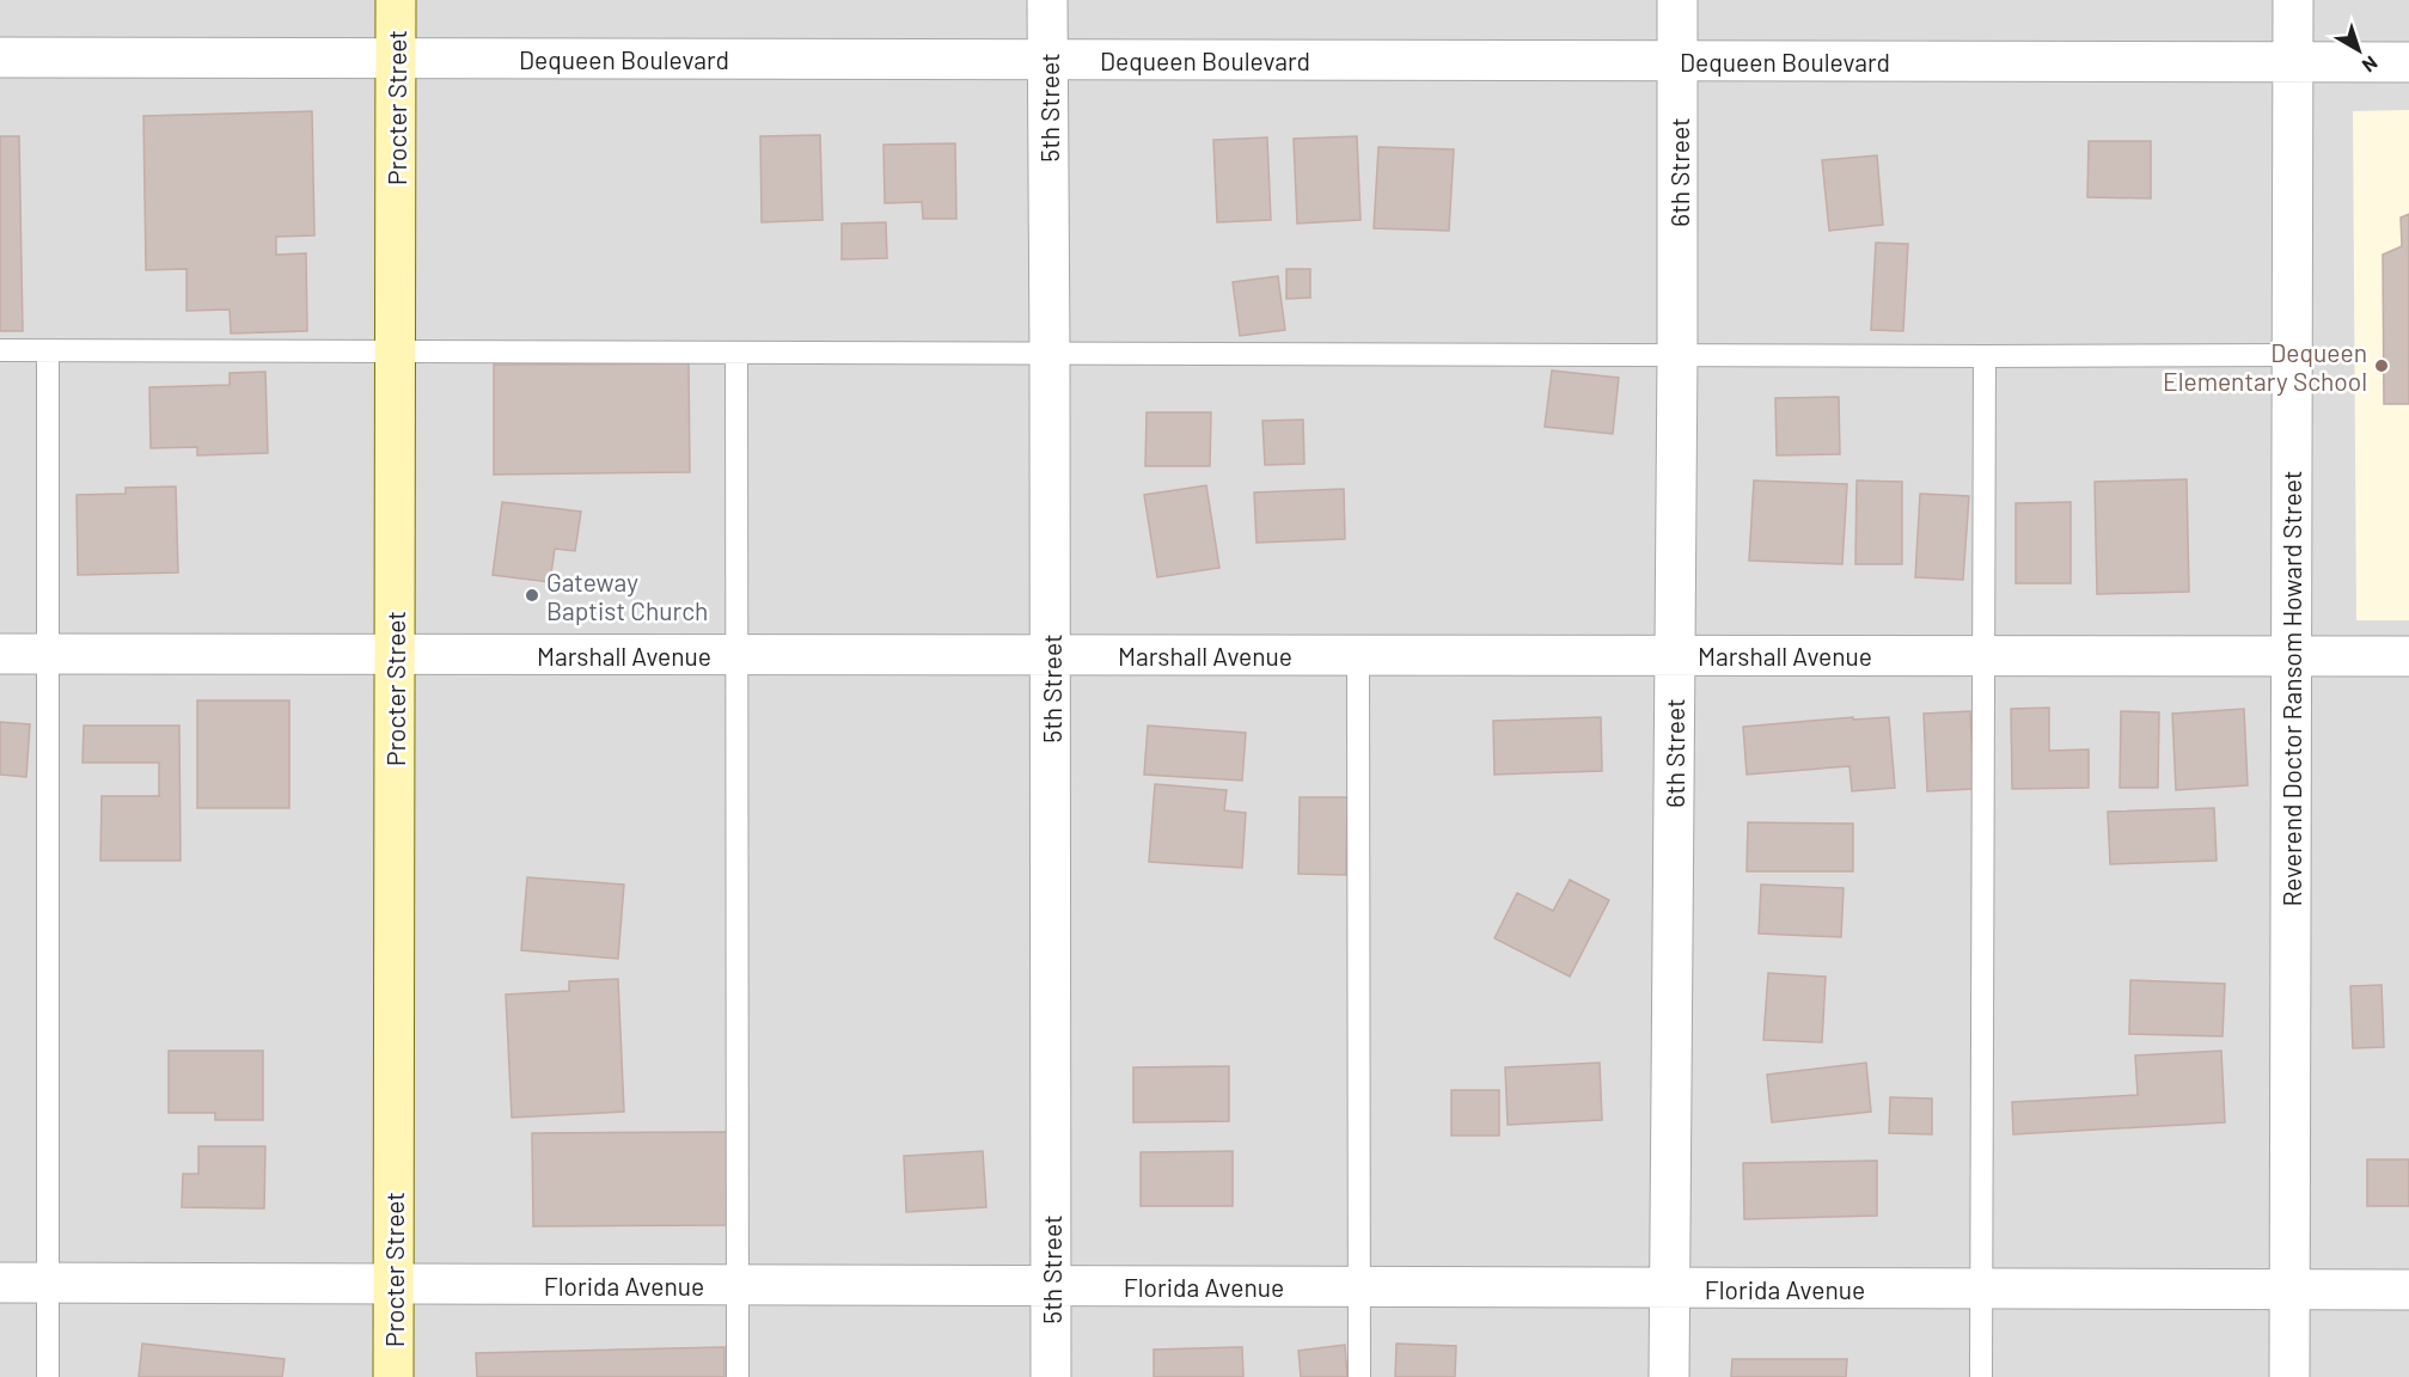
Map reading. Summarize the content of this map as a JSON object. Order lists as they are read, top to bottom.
{
  "streets": {
    "main road": ["Procter Street"],
    "street": [
      "Dequeen Boulevard",
      "5th Street",
      "6th Street",
      "Marshall Avenue",
      "Reverend Doctor Ransom Howard Street",
      "Florida Avenue"
    ]
  },
  "crossings": [
    ["Dequeen Boulevard", "Procter Street"],
    ["Dequeen Boulevard", "5th Street"],
    ["Dequeen Boulevard", "6th Street"],
    ["Dequeen Boulevard", "Reverend Doctor Ransom Howard Street"],
    ["Procter Street", "Marshall Avenue"],
    ["Procter Street", "Florida Avenue"],
    ["5th Street", "Marshall Avenue"],
    ["5th Street", "Florida Avenue"],
    ["6th Street", "Marshall Avenue"],
    ["6th Street", "Florida Avenue"],
    ["Marshall Avenue", "Reverend Doctor Ransom Howard Street"],
    ["Reverend Doctor Ransom Howard Street", "Florida Avenue"]
  ],
  "places": ["Dequeen Elementary School", "Gateway Baptist Church"],
  "north": "bottom right"
}
